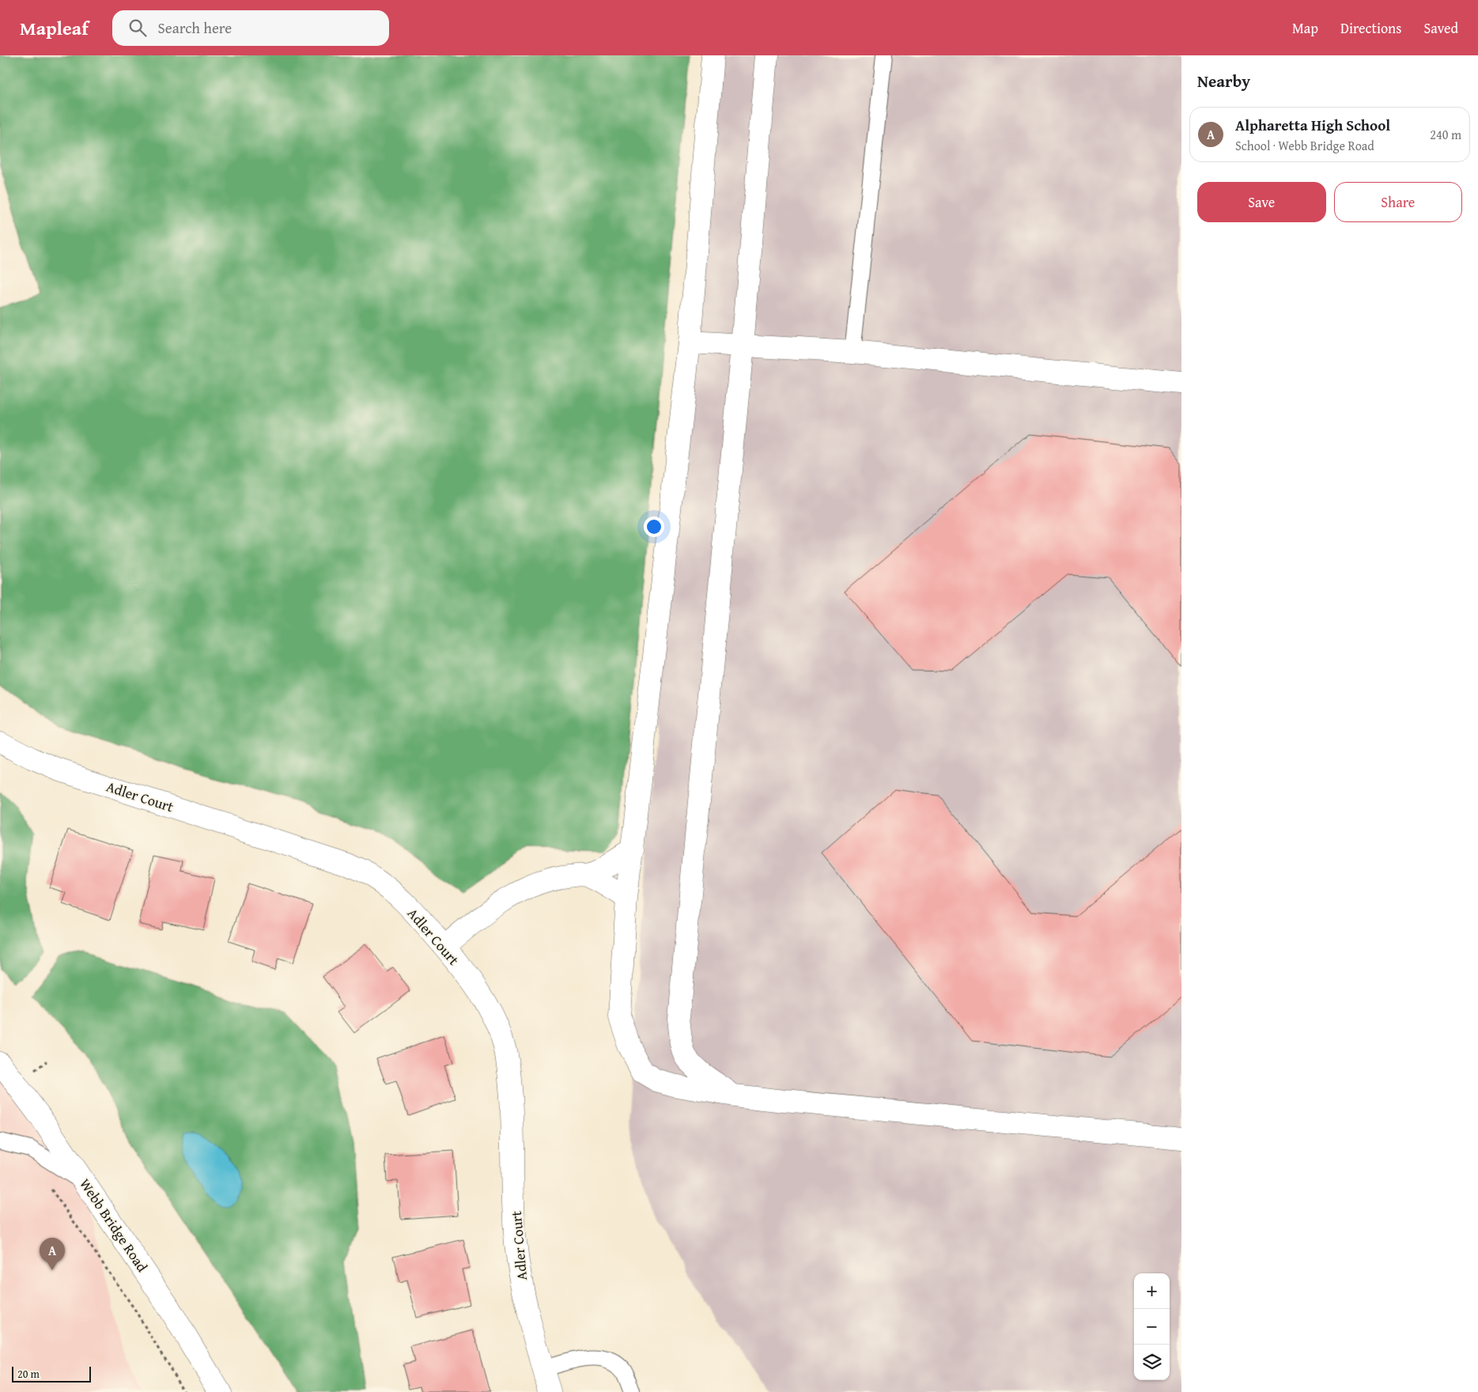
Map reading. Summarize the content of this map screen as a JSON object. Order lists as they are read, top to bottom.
{
  "streets": {
    "street": ["Adler Court", "Webb Bridge Road"]
  },
  "scale_bar": "20 m",
  "page": {
    "header": "Mapleaf",
    "search": "Search here",
    "nav": ["Map", "Directions", "Saved"],
    "heading": "Nearby",
    "list": [
      {
        "mark": "A",
        "name": "Alpharetta High School",
        "note": "School · Webb Bridge Road",
        "value": "240 m"
      }
    ],
    "buttons": ["Save", "Share"],
    "pins": "A",
    "map_buttons": ["+", "−"],
    "scale": "20 m"
  }
}
